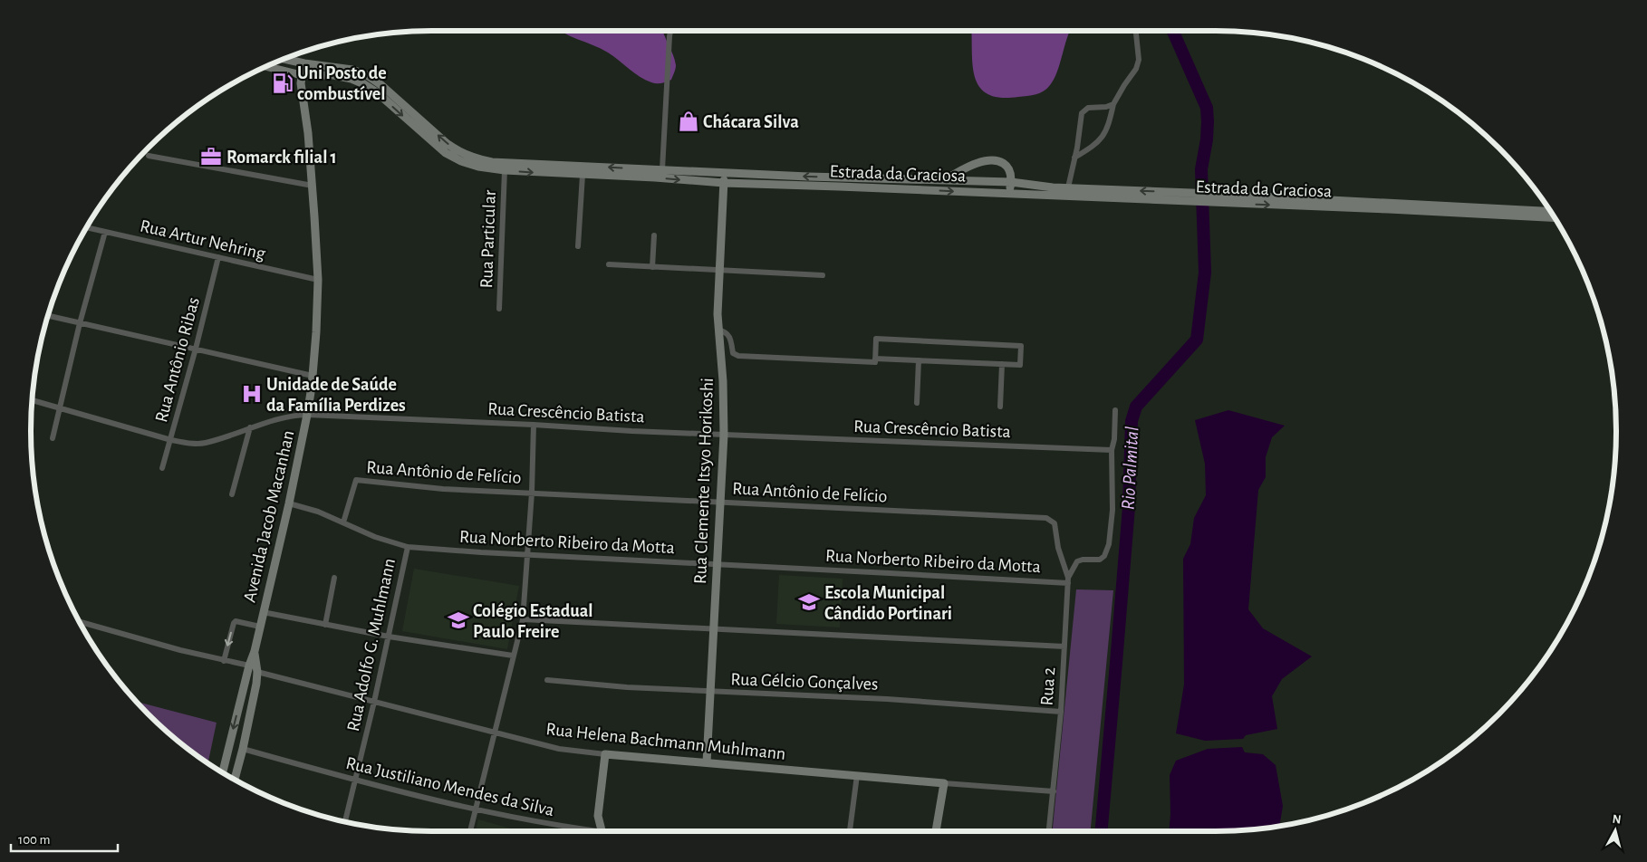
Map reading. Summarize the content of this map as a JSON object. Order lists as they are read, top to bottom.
{
  "streets": {
    "main road": [
      "Estrada da Graciosa",
      "Rua Clemente Itsyo Horikoshi",
      "Avenida Jacob Macanhan",
      "Rua Helena Bachmann Muhlmann"
    ],
    "street": [
      "Rua Artur Nehring",
      "Rua Particular",
      "Rua Antônio Ribas",
      "Rua Crescêncio Batista",
      "Rua Antônio de Felício",
      "Rua Norberto Ribeiro da Motta",
      "Rua Adolfo G. Muhlmann",
      "Rua Gélcio Gonçalves",
      "Rua 2",
      "Rua Justiliano Mendes da Silva"
    ]
  },
  "crossings": [
    ["Estrada da Graciosa", "Rua Particular"],
    ["Estrada da Graciosa", "Rua Clemente Itsyo Horikoshi"],
    ["Estrada da Graciosa", "Avenida Jacob Macanhan"],
    ["Rua Artur Nehring", "Rua Antônio Ribas"],
    ["Rua Artur Nehring", "Avenida Jacob Macanhan"],
    ["Rua Antônio Ribas", "Rua Crescêncio Batista"],
    ["Rua Crescêncio Batista", "Rua Clemente Itsyo Horikoshi"],
    ["Rua Crescêncio Batista", "Avenida Jacob Macanhan"],
    ["Rua Antônio de Felício", "Rua Clemente Itsyo Horikoshi"],
    ["Rua Antônio de Felício", "Rua Norberto Ribeiro da Motta"],
    ["Rua Antônio de Felício", "Rua 2"],
    ["Rua Clemente Itsyo Horikoshi", "Rua Norberto Ribeiro da Motta"],
    ["Rua Clemente Itsyo Horikoshi", "Rua Gélcio Gonçalves"],
    ["Rua Clemente Itsyo Horikoshi", "Rua Helena Bachmann Muhlmann"],
    ["Avenida Jacob Macanhan", "Rua Norberto Ribeiro da Motta"],
    ["Avenida Jacob Macanhan", "Rua Helena Bachmann Muhlmann"],
    ["Avenida Jacob Macanhan", "Rua Justiliano Mendes da Silva"],
    ["Rua Norberto Ribeiro da Motta", "Rua Adolfo G. Muhlmann"],
    ["Rua Norberto Ribeiro da Motta", "Rua 2"],
    ["Rua Adolfo G. Muhlmann", "Rua Helena Bachmann Muhlmann"],
    ["Rua Adolfo G. Muhlmann", "Rua Justiliano Mendes da Silva"],
    ["Rua Gélcio Gonçalves", "Rua 2"],
    ["Rua 2", "Rua Helena Bachmann Muhlmann"]
  ],
  "water": ["Rio Palmital"],
  "places": {
    "fuel station": ["Uni Posto de combustível"],
    "shop": ["Chácara Silva"],
    "office": ["Romarck filial 1"],
    "hospital": ["Unidade de Saúde da Família Perdizes"],
    "school or university": ["Escola Municipal Cândido Portinari", "Colégio Estadual Paulo Freire"]
  },
  "scale_bar": "100 m",
  "north": "top"
}
